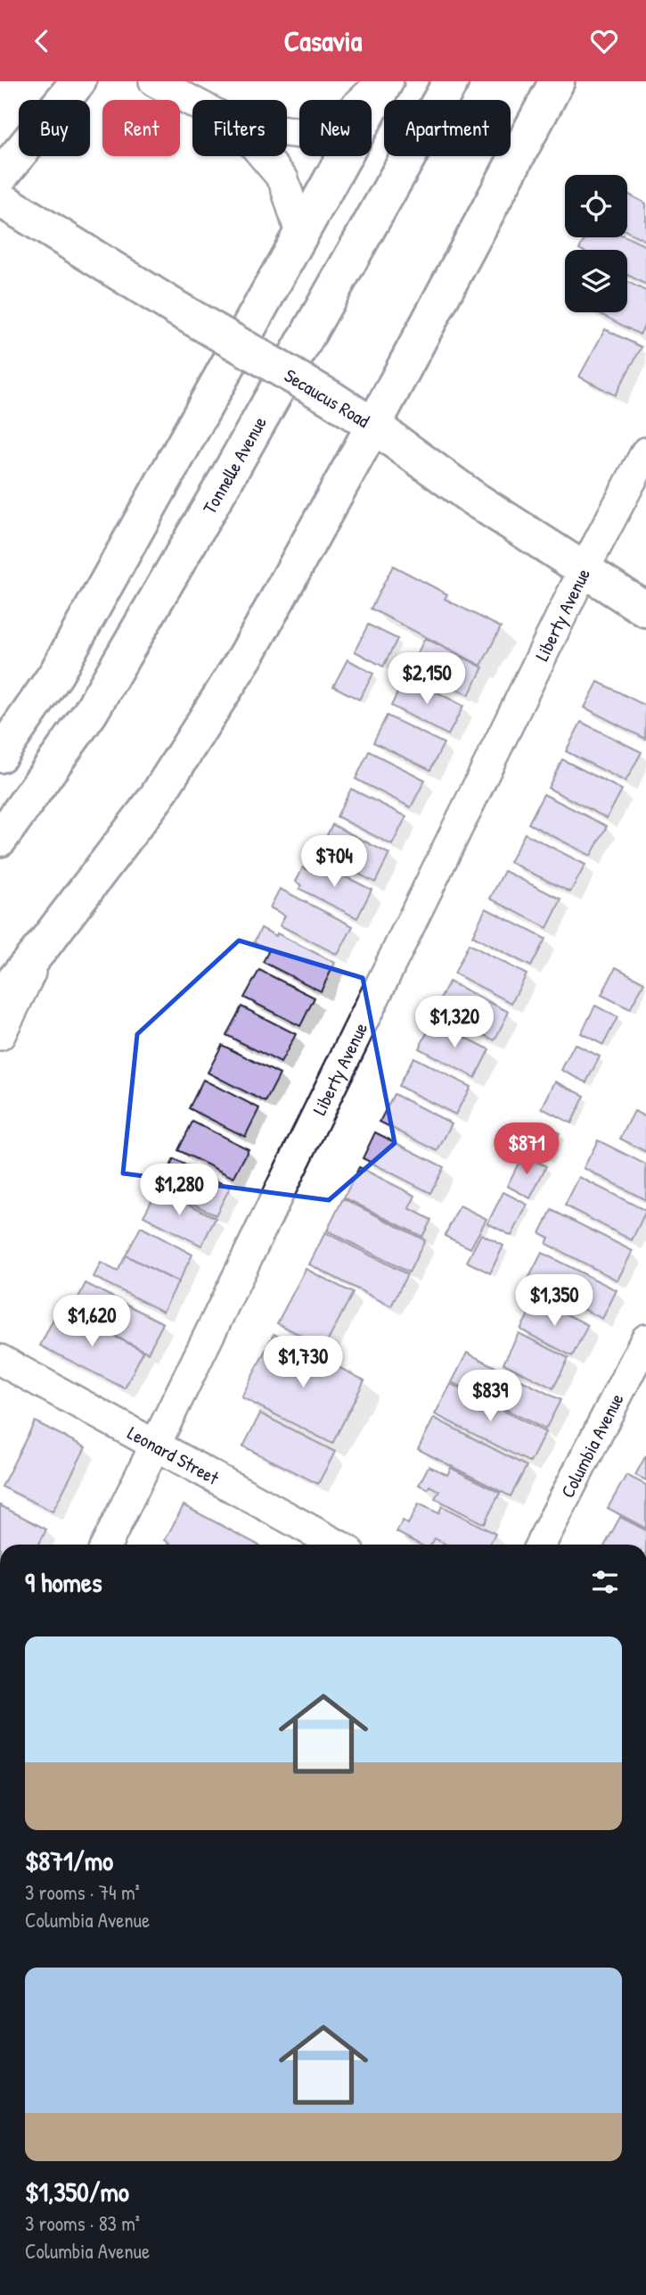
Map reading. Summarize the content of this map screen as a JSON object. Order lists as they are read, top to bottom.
{
  "streets": {
    "main road": ["Secaucus Road", "Tonnelle Avenue"],
    "street": ["Liberty Avenue", "Columbia Avenue", "Leonard Street"]
  },
  "crossings": [
    ["Secaucus Road", "Liberty Avenue"],
    ["Liberty Avenue", "Leonard Street"]
  ],
  "page": {
    "header": "Casavia",
    "chip": [
      "Buy",
      "Rent",
      "Filters",
      "New",
      "Apartment"
    ],
    "price": [
      "$2,150",
      "$704",
      "$1,320",
      "$871",
      "$1,280",
      "$1,350",
      "$1,620",
      "$1,730",
      "$839"
    ],
    "heading": "9 homes",
    "list": [
      {
        "name": "$871/mo",
        "note": "3 rooms · 74 m² · Columbia Avenue"
      },
      {
        "name": "$1,350/mo",
        "note": "3 rooms · 83 m² · Columbia Avenue"
      }
    ]
  }
}
